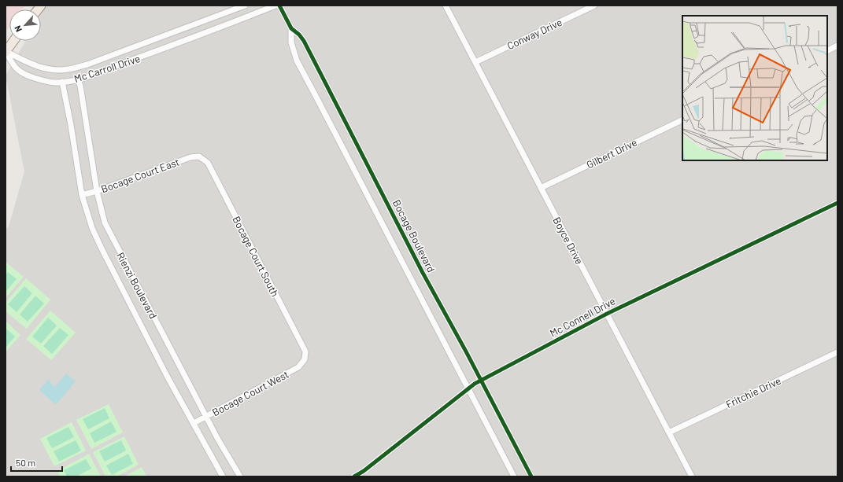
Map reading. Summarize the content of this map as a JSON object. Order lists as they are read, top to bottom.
{
  "streets": {
    "street": [
      "Conway Drive",
      "Mc Carroll Drive",
      "Gilbert Drive",
      "Bocage Court East",
      "Bocage Boulevard",
      "Boyce Drive",
      "Bocage Court South",
      "Rienzi Boulevard",
      "Mc Connell Drive",
      "Fritchie Drive",
      "Bocage Court West"
    ]
  },
  "crossings": [
    ["Conway Drive", "Boyce Drive"],
    ["Mc Carroll Drive", "Rienzi Boulevard"],
    ["Gilbert Drive", "Boyce Drive"],
    ["Bocage Court East", "Bocage Court South"],
    ["Bocage Court East", "Rienzi Boulevard"],
    ["Bocage Boulevard", "Mc Connell Drive"],
    ["Boyce Drive", "Mc Connell Drive"],
    ["Boyce Drive", "Fritchie Drive"],
    ["Bocage Court South", "Bocage Court West"],
    ["Rienzi Boulevard", "Bocage Court West"]
  ],
  "scale_bar": "50 m",
  "north": "bottom left"
}
